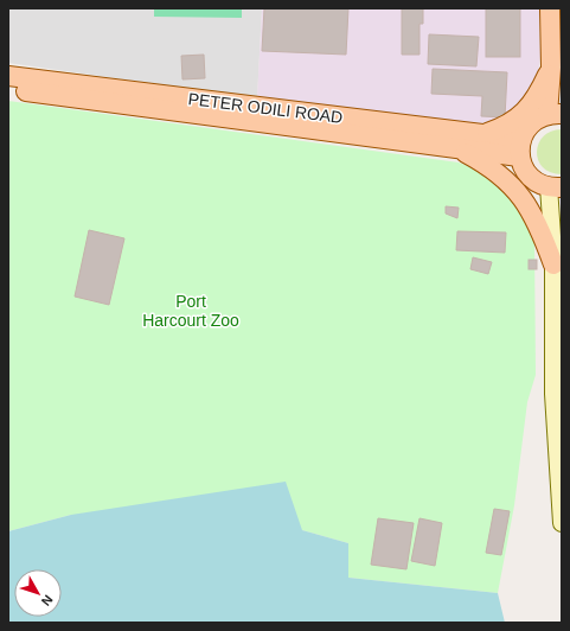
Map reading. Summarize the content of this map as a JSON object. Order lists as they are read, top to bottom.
{
  "streets": {
    "main road": ["PETER ODILI ROAD"]
  },
  "parks": ["Port Harcourt Zoo"],
  "north": "bottom right"
}
